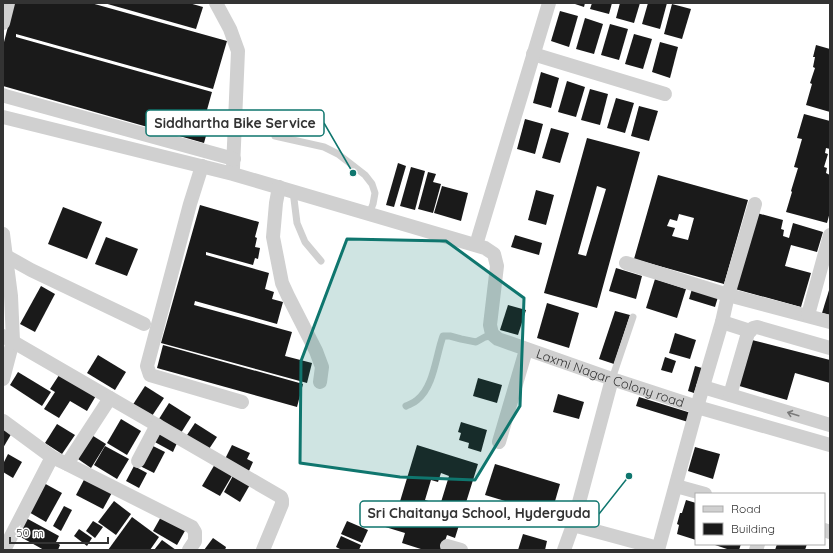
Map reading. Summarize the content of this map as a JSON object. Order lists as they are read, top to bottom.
{
  "streets": {
    "street": ["Laxmi Nagar Colony road"]
  },
  "places": ["Siddhartha Bike Service", "Sri Chaitanya School, Hyderguda"],
  "legend": ["Road", "Building"],
  "scale_bar": "50 m"
}
